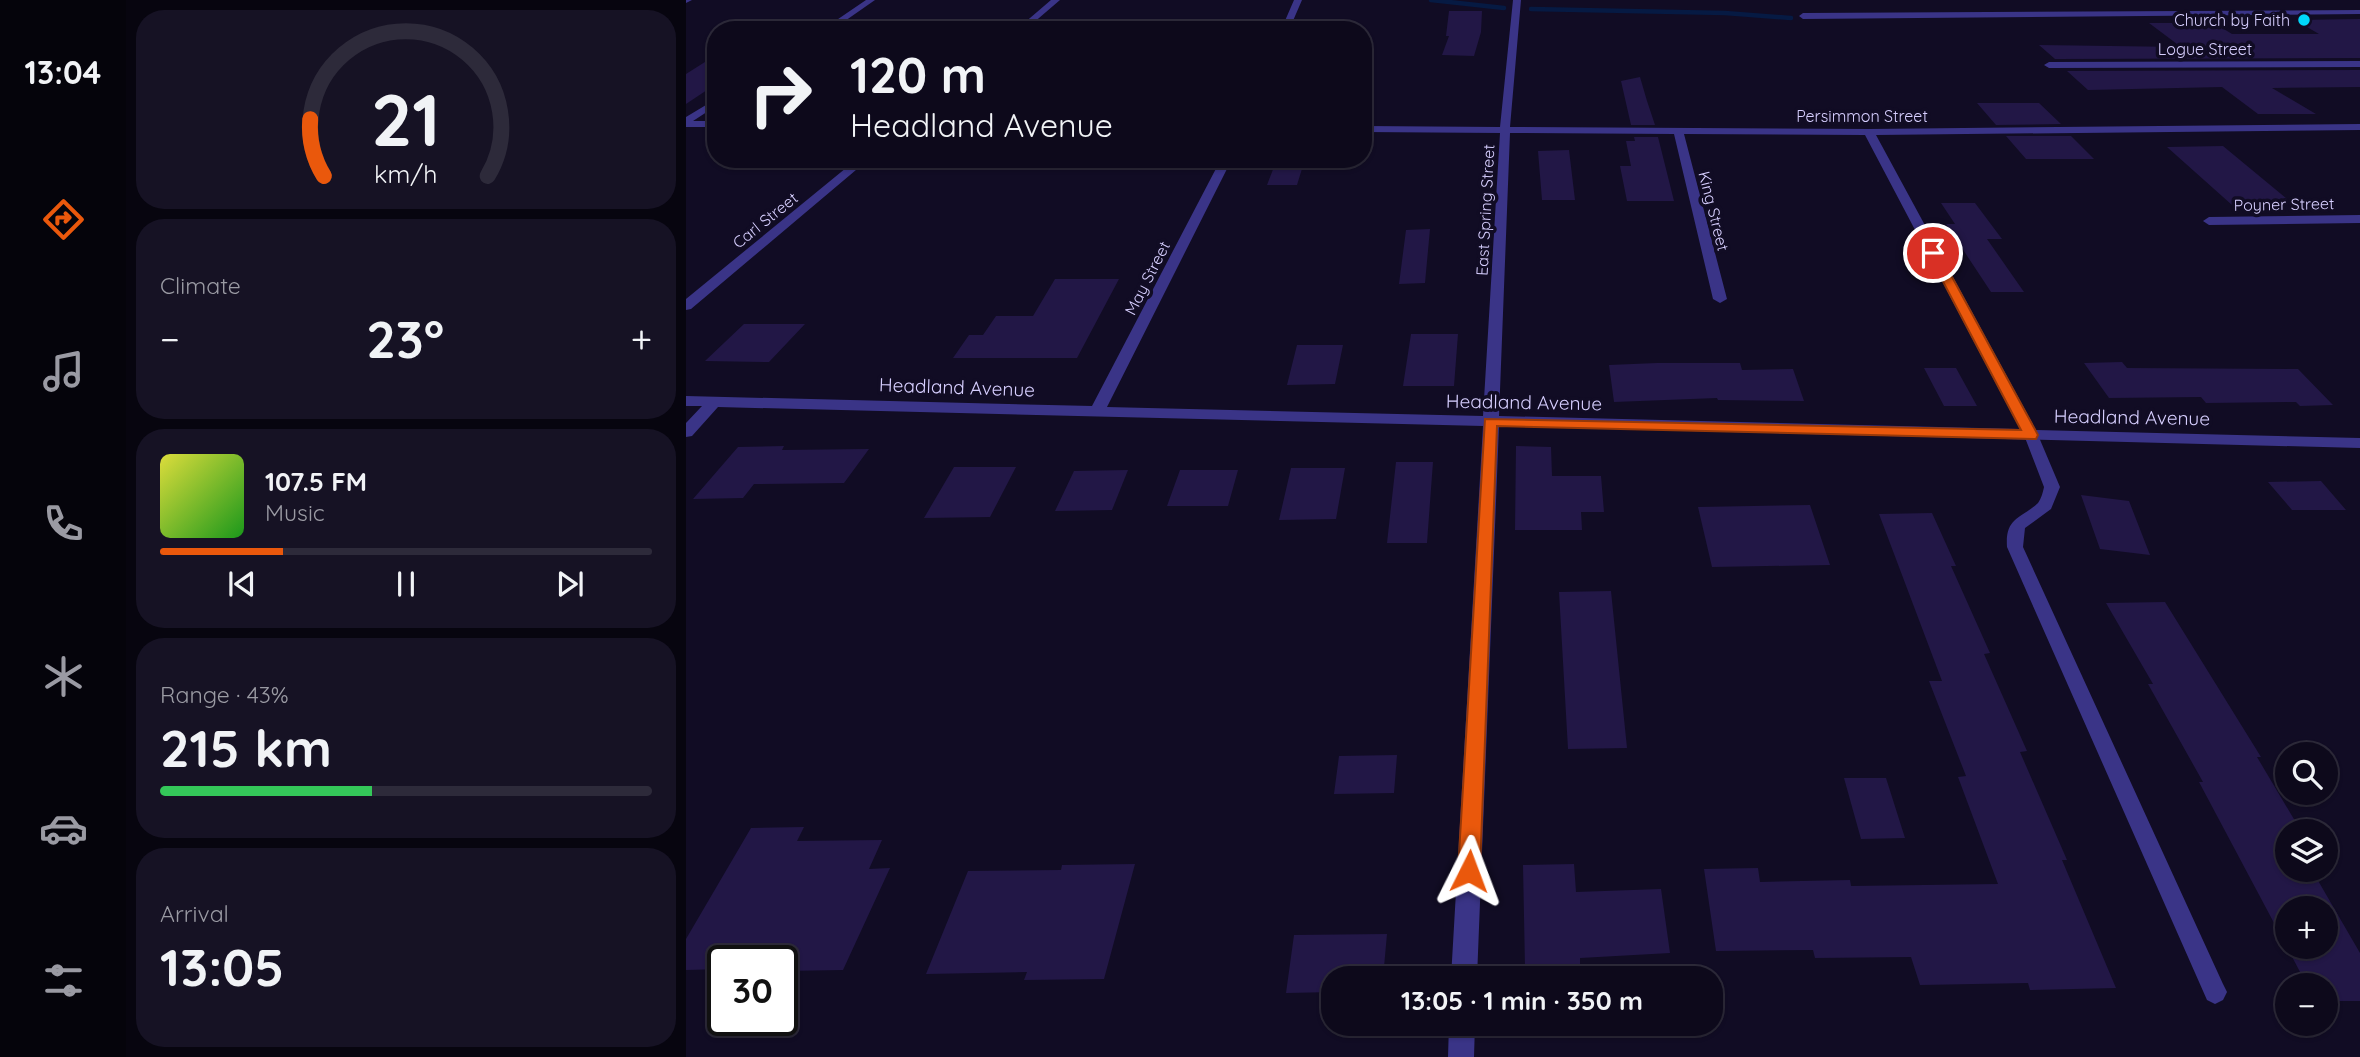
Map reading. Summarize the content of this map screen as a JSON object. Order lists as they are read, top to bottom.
{
  "streets": {
    "street": [
      "Logue Street",
      "Persimmon Street",
      "Poyner Street",
      "East Spring Street",
      "King Street",
      "Carl Street",
      "May Street",
      "Headland Avenue"
    ]
  },
  "crossings": [
    ["Persimmon Street", "East Spring Street"],
    ["Persimmon Street", "King Street"],
    ["East Spring Street", "Headland Avenue"],
    ["May Street", "Headland Avenue"]
  ],
  "places": ["Church by Faith"],
  "page": {
    "tabs": "13:04",
    "turn": ["120 m", "Headland Avenue"],
    "tile": [
      "Climate",
      ["Range · 43%", "215 km"],
      ["Arrival", "13:05"]
    ],
    "heat": ["−", "23°", "+"],
    "song": ["107.5 FM", "Music"],
    "map_buttons": ["+", "−"],
    "limit": "30",
    "trip": "13:05 · 1 min · 350 m",
    "gauge": ["21", "km/h"]
  }
}
